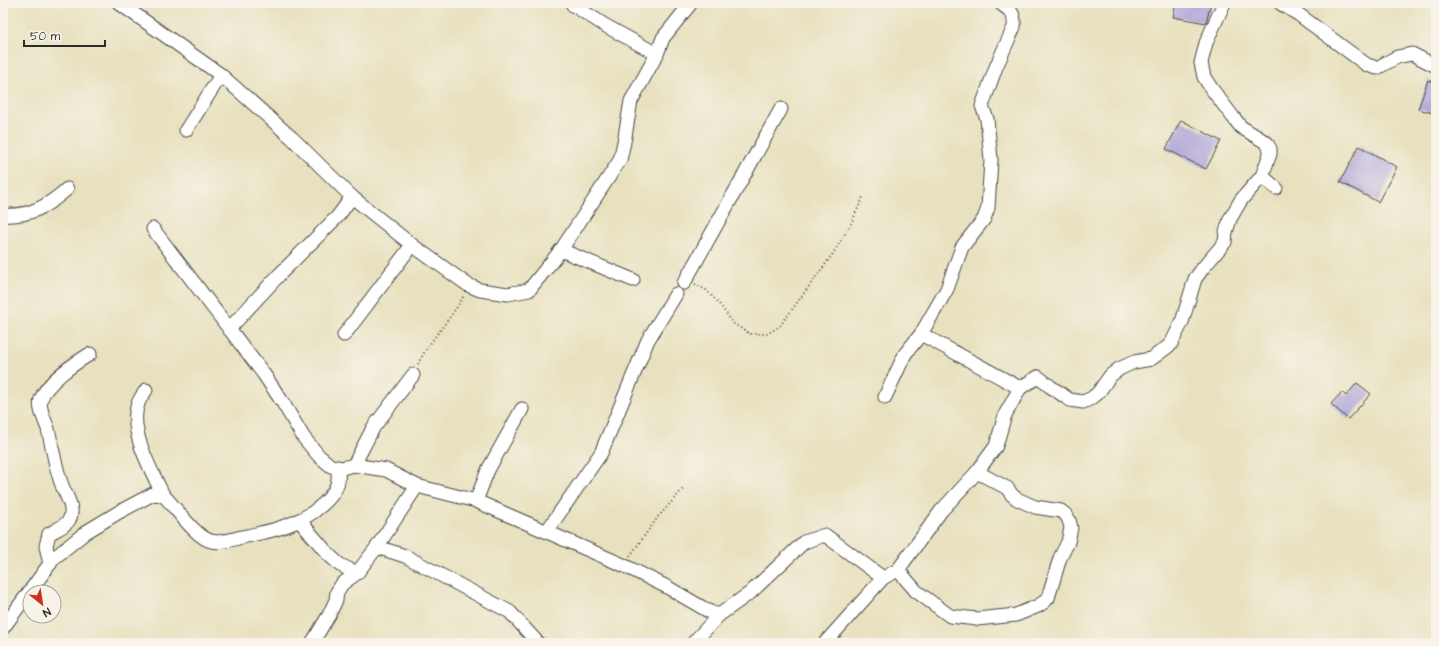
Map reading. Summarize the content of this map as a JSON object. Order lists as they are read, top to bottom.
{
  "scale_bar": "50 m",
  "north": "bottom right"
}
